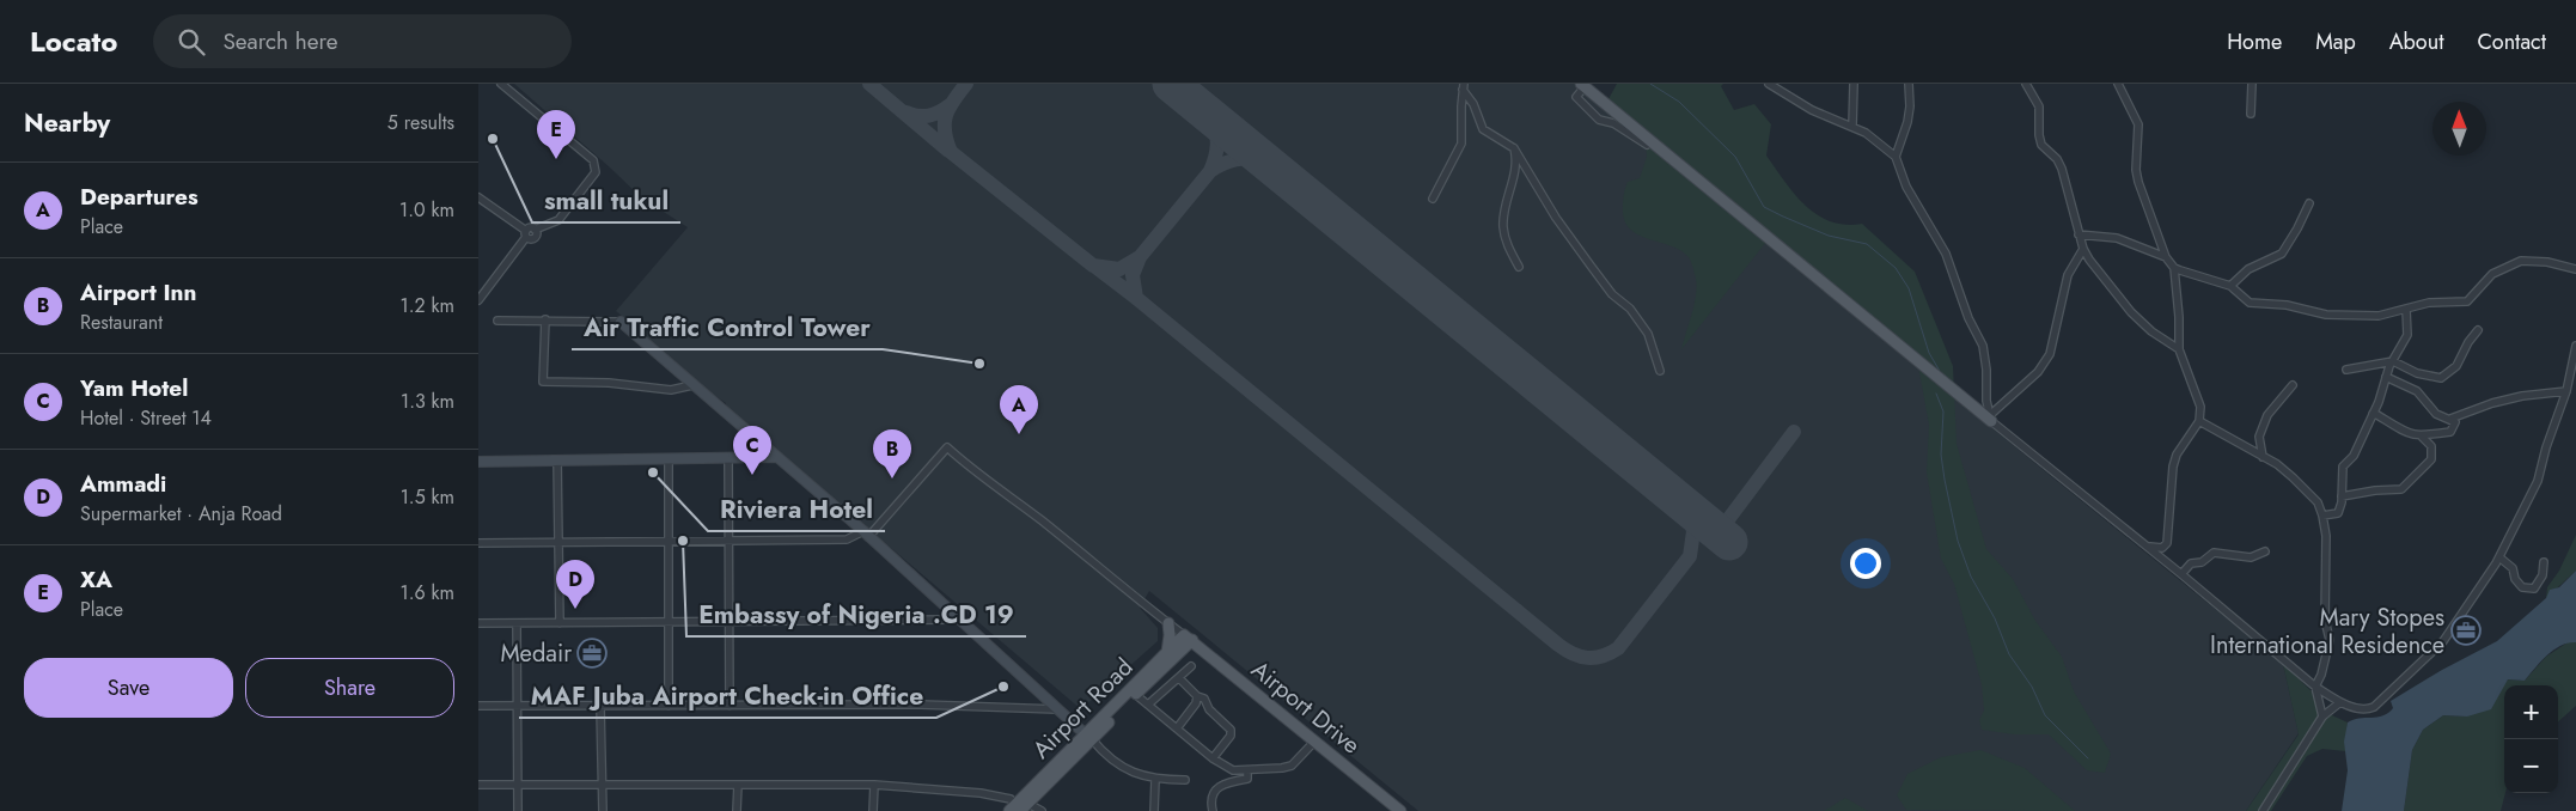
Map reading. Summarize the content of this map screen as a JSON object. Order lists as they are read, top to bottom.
{
  "streets": {
    "main road": ["Airport Drive", "Airport Road"]
  },
  "crossings": [
    ["Airport Drive", "Airport Road"]
  ],
  "places": {
    "other": [
      "small tukul",
      "Air Traffic Control Tower",
      "Riviera Hotel",
      "Embassy of Nigeria .CD 19",
      "MAF Juba Airport Check-in Office"
    ],
    "office": ["Mary Stopes International Residence", "Medair"]
  },
  "north": "top",
  "page": {
    "header": "Locato",
    "search": "Search here",
    "nav": [
      "Home",
      "Map",
      "About",
      "Contact"
    ],
    "heading": ["Nearby", "5 results"],
    "pins": [
      "E",
      "A",
      "C",
      "B",
      "D"
    ],
    "list": [
      {
        "mark": "A",
        "name": "Departures",
        "note": "Place",
        "value": "1.0 km"
      },
      {
        "mark": "B",
        "name": "Airport Inn",
        "note": "Restaurant",
        "value": "1.2 km"
      },
      {
        "mark": "C",
        "name": "Yam Hotel",
        "note": "Hotel · Street 14",
        "value": "1.3 km"
      },
      {
        "mark": "D",
        "name": "Ammadi",
        "note": "Supermarket · Anja Road",
        "value": "1.5 km"
      },
      {
        "mark": "E",
        "name": "XA",
        "note": "Place",
        "value": "1.6 km"
      }
    ],
    "buttons": ["Save", "Share"],
    "map_buttons": ["+", "−"]
  }
}
